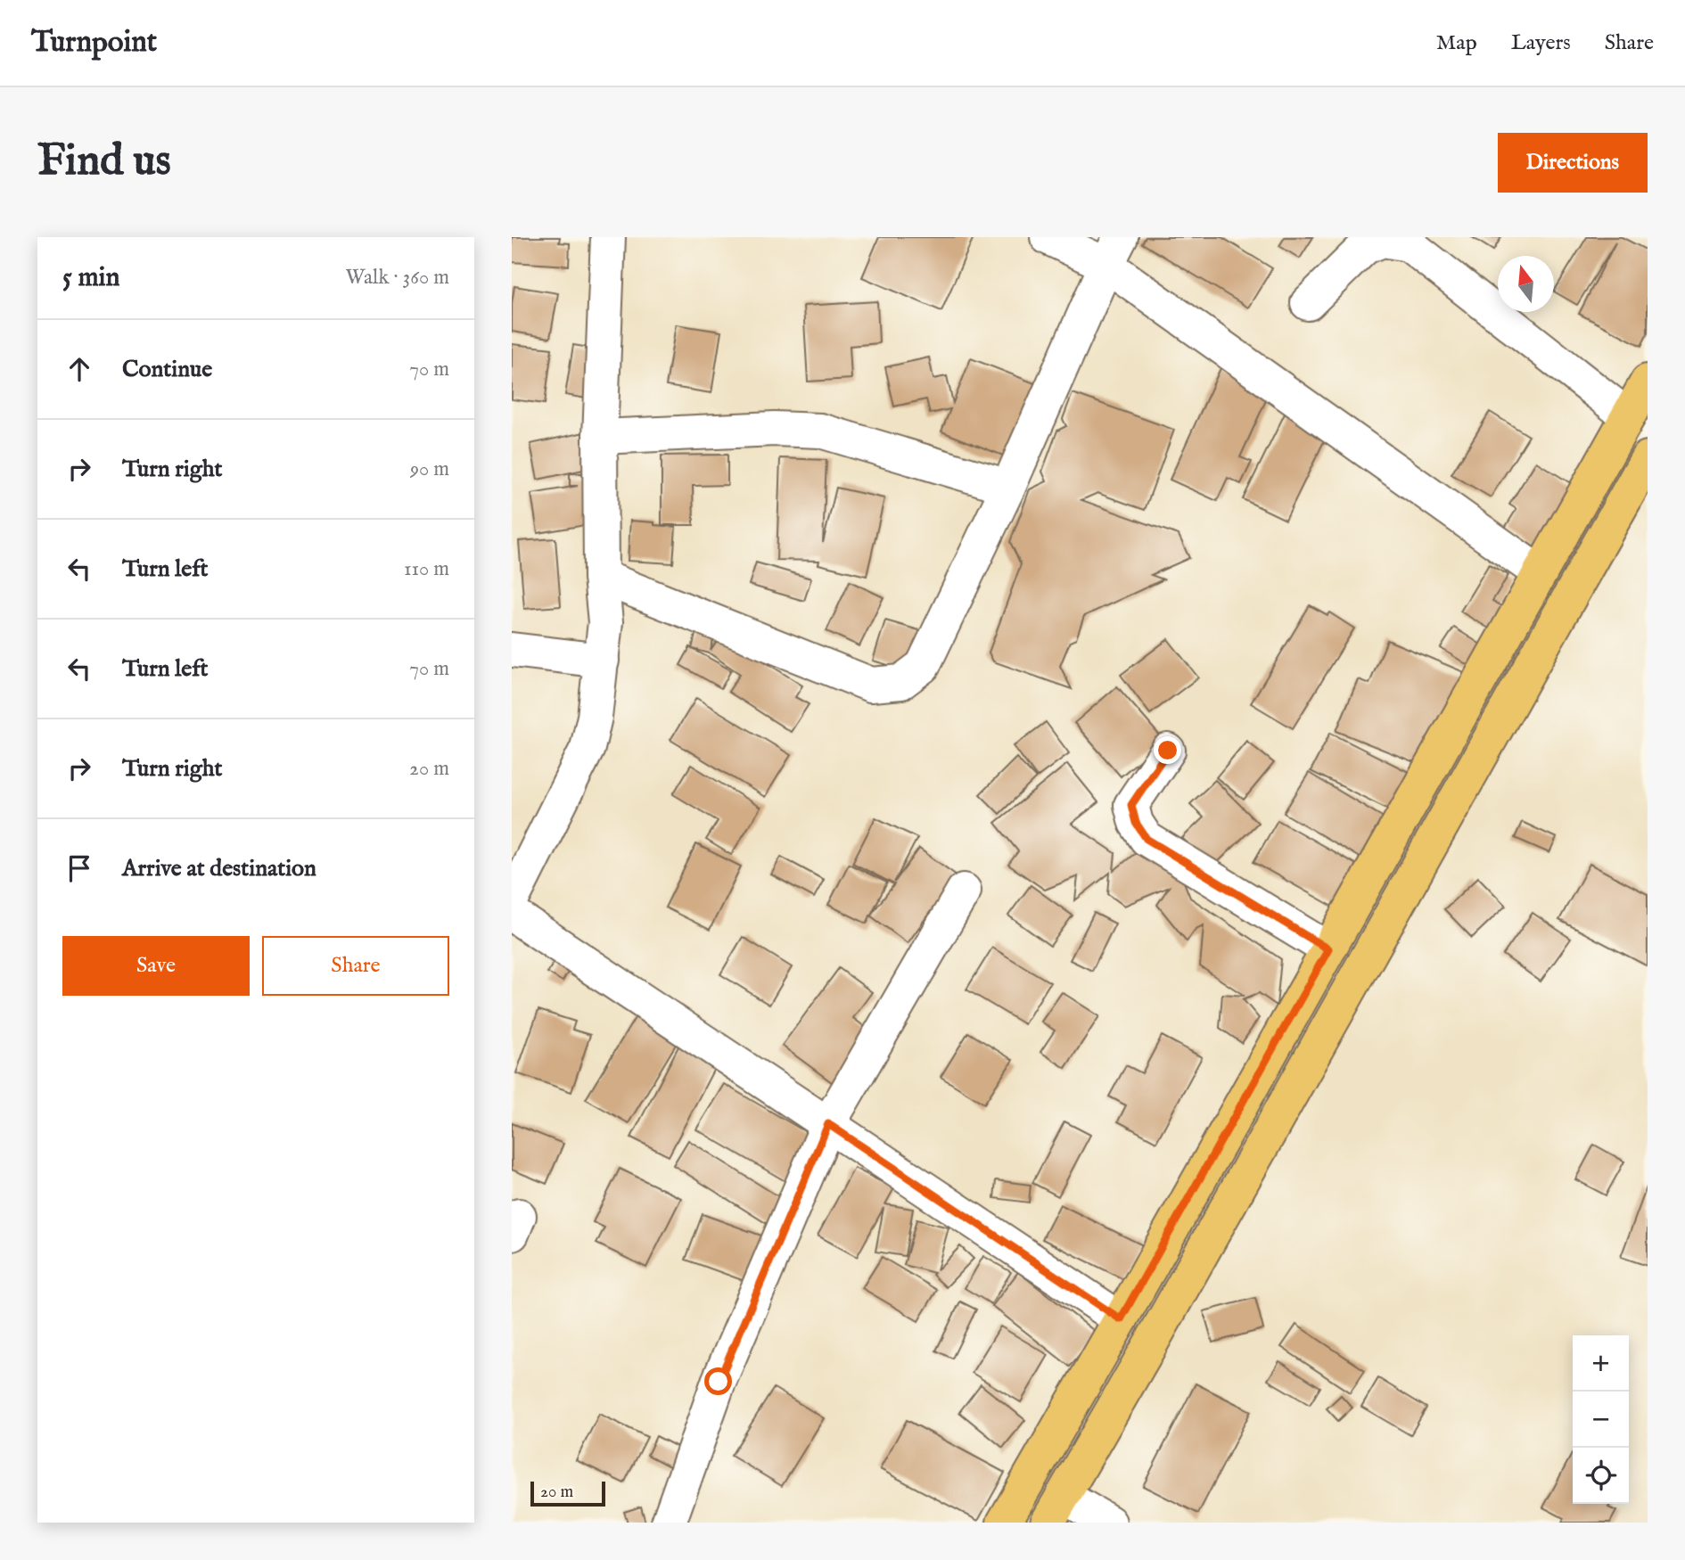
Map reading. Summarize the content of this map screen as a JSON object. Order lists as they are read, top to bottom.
{
  "scale_bar": "20 m",
  "north": "top",
  "page": {
    "header": "Turnpoint",
    "nav": ["Map", "Layers", "Share"],
    "buttons": [
      "Directions",
      ["Save", "Share"]
    ],
    "title": "Find us",
    "heading": ["5 min", "Walk · 360 m"],
    "list": [
      ["Continue", "70 m"],
      ["Turn right", "90 m"],
      ["Turn left", "110 m"],
      ["Turn left", "70 m"],
      ["Turn right", "20 m"],
      "Arrive at destination"
    ],
    "map_buttons": ["+", "−"],
    "scale": "20 m"
  }
}
